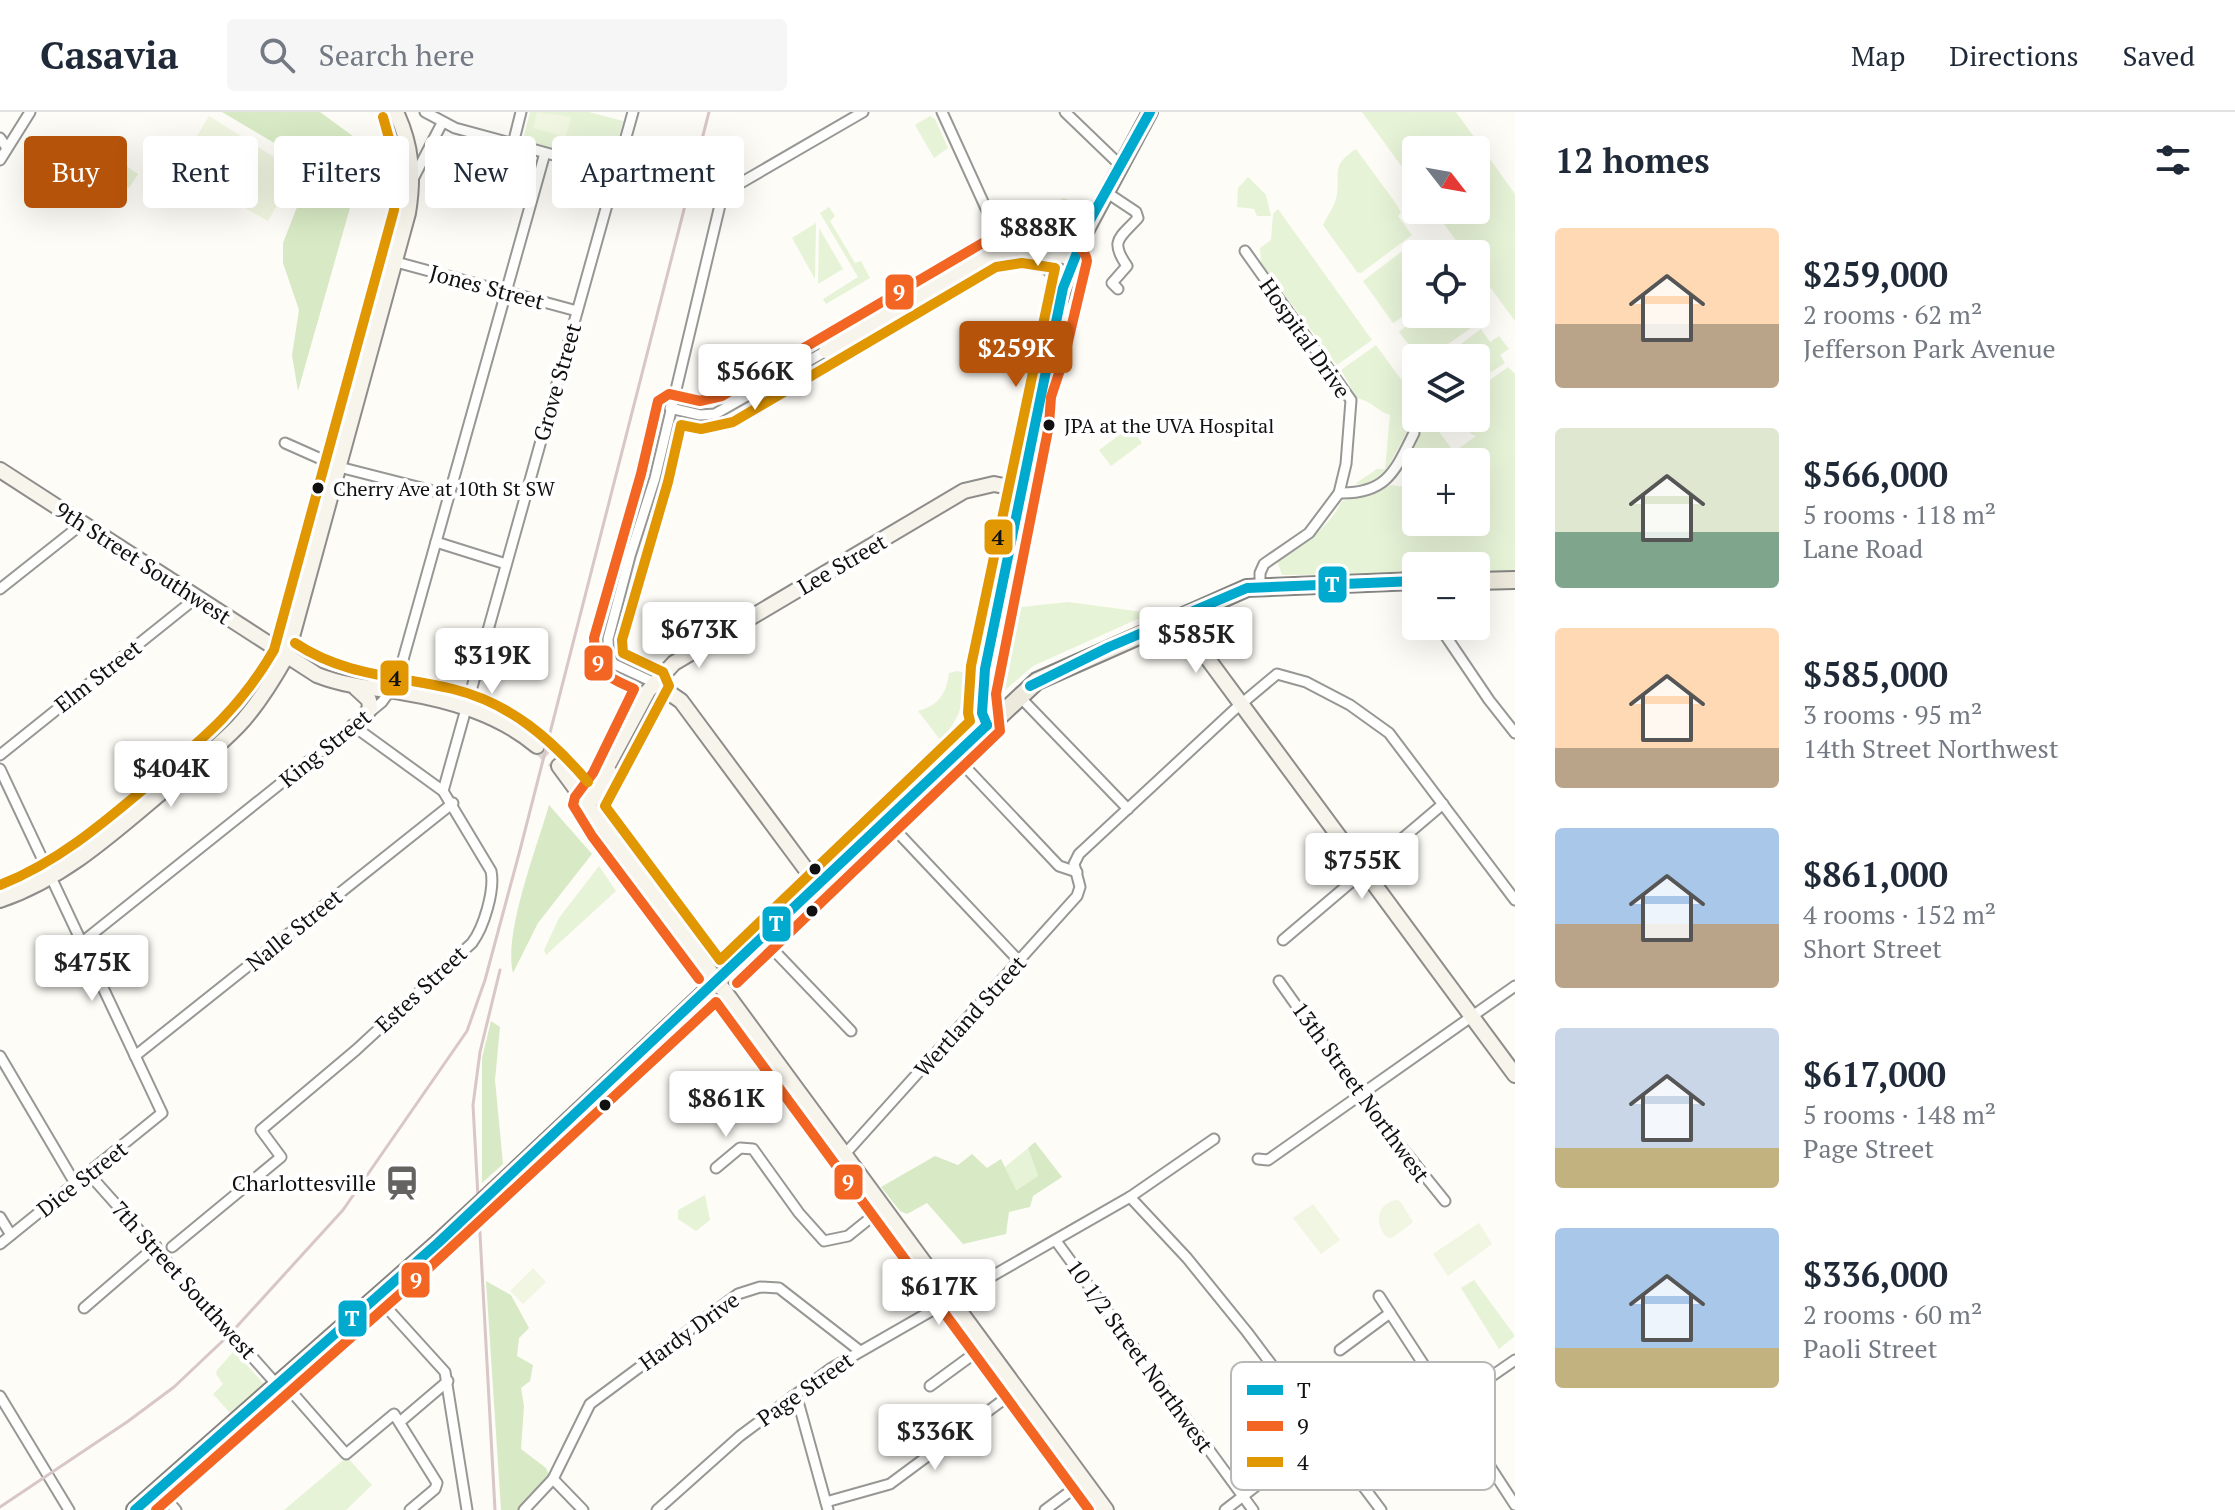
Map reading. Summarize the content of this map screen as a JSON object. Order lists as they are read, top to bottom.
{
  "streets": {
    "street": [
      "Jones Street",
      "Hospital Drive",
      "Grove Street",
      "9th Street Southwest",
      "Lee Street",
      "Elm Street",
      "King Street",
      "Nalle Street",
      "Estes Street",
      "Wertland Street",
      "13th Street Northwest",
      "Dice Street",
      "7th Street Southwest",
      "Hardy Drive",
      "10 1/2 Street Northwest",
      "Page Street"
    ]
  },
  "crossings": [
    ["Jones Street", "Grove Street"],
    ["Jones Street", "King Street"],
    ["Grove Street", "9th Street Southwest"],
    ["9th Street Southwest", "Elm Street"],
    ["9th Street Southwest", "King Street"],
    ["Nalle Street", "Estes Street"],
    ["Nalle Street", "Dice Street"],
    ["Dice Street", "7th Street Southwest"],
    ["Hardy Drive", "Page Street"],
    ["10 1/2 Street Northwest", "Page Street"]
  ],
  "places": {
    "other": ["JPA at the UVA Hospital", "Cherry Ave at 10th St SW"],
    "station": ["Charlottesville"]
  },
  "lines": ["transit line T", "transit line 4", "transit line 9"],
  "legend": ["T", "9", "4"],
  "north": "bottom right",
  "page": {
    "header": "Casavia",
    "search": "Search here",
    "nav": ["Map", "Directions", "Saved"],
    "heading": "12 homes",
    "map_buttons": ["+", "−"],
    "chip": [
      "Buy",
      "Rent",
      "Filters",
      "New",
      "Apartment"
    ],
    "price": [
      "$888K",
      "$259K",
      "$566K",
      "$673K",
      "$585K",
      "$319K",
      "$404K",
      "$755K",
      "$475K",
      "$861K",
      "$617K",
      "$336K"
    ],
    "list": [
      {
        "name": "$259,000",
        "note": "2 rooms · 62 m² · Jefferson Park Avenue"
      },
      {
        "name": "$566,000",
        "note": "5 rooms · 118 m² · Lane Road"
      },
      {
        "name": "$585,000",
        "note": "3 rooms · 95 m² · 14th Street Northwest"
      },
      {
        "name": "$861,000",
        "note": "4 rooms · 152 m² · Short Street"
      },
      {
        "name": "$617,000",
        "note": "5 rooms · 148 m² · Page Street"
      },
      {
        "name": "$336,000",
        "note": "2 rooms · 60 m² · Paoli Street"
      }
    ]
  }
}
